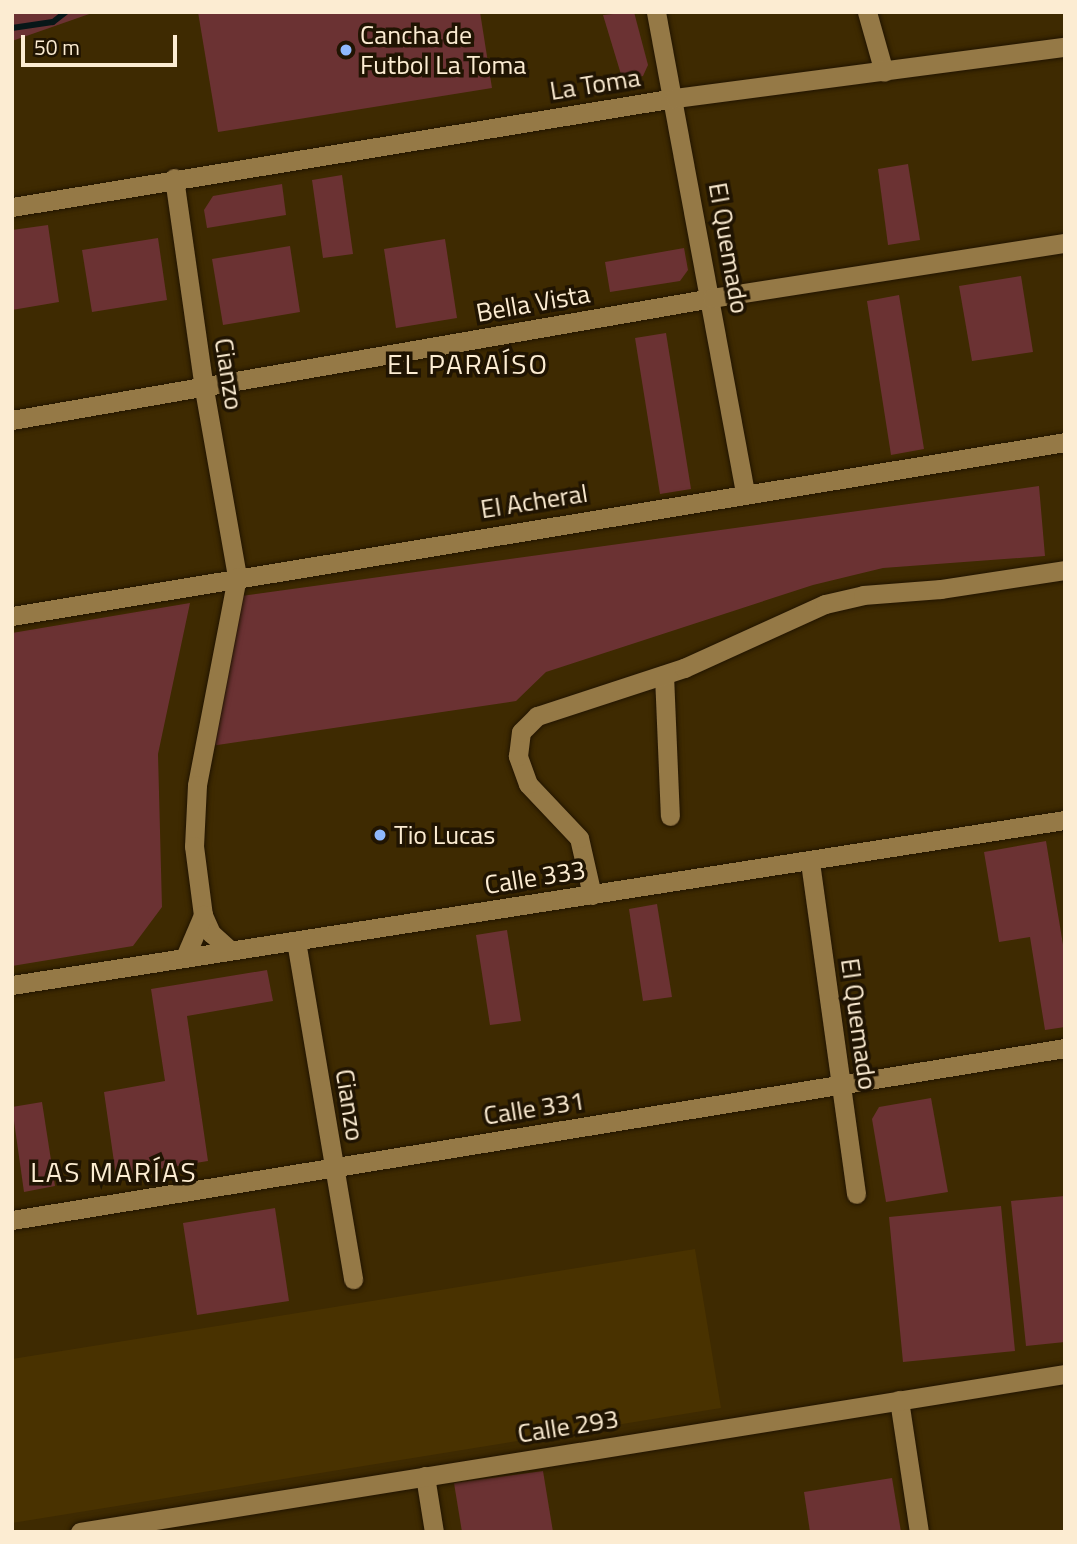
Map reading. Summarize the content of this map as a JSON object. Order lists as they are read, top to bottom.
{
  "streets": {
    "street": [
      "La Toma",
      "El Quemado",
      "Bella Vista",
      "Cianzo",
      "El Acheral",
      "Calle 333",
      "Calle 331",
      "Calle 293"
    ]
  },
  "crossings": [
    ["La Toma", "El Quemado"],
    ["La Toma", "Cianzo"],
    ["El Quemado", "Bella Vista"],
    ["El Quemado", "El Acheral"],
    ["El Quemado", "Calle 333"],
    ["El Quemado", "Calle 331"],
    ["Bella Vista", "Cianzo"],
    ["Cianzo", "El Acheral"],
    ["Cianzo", "Calle 333"],
    ["Cianzo", "Calle 331"]
  ],
  "districts": ["EL PARAÍSO", "LAS MARÍAS"],
  "places": ["Cancha de Futbol La Toma", "Tio Lucas"],
  "scale_bar": "50 m"
}
